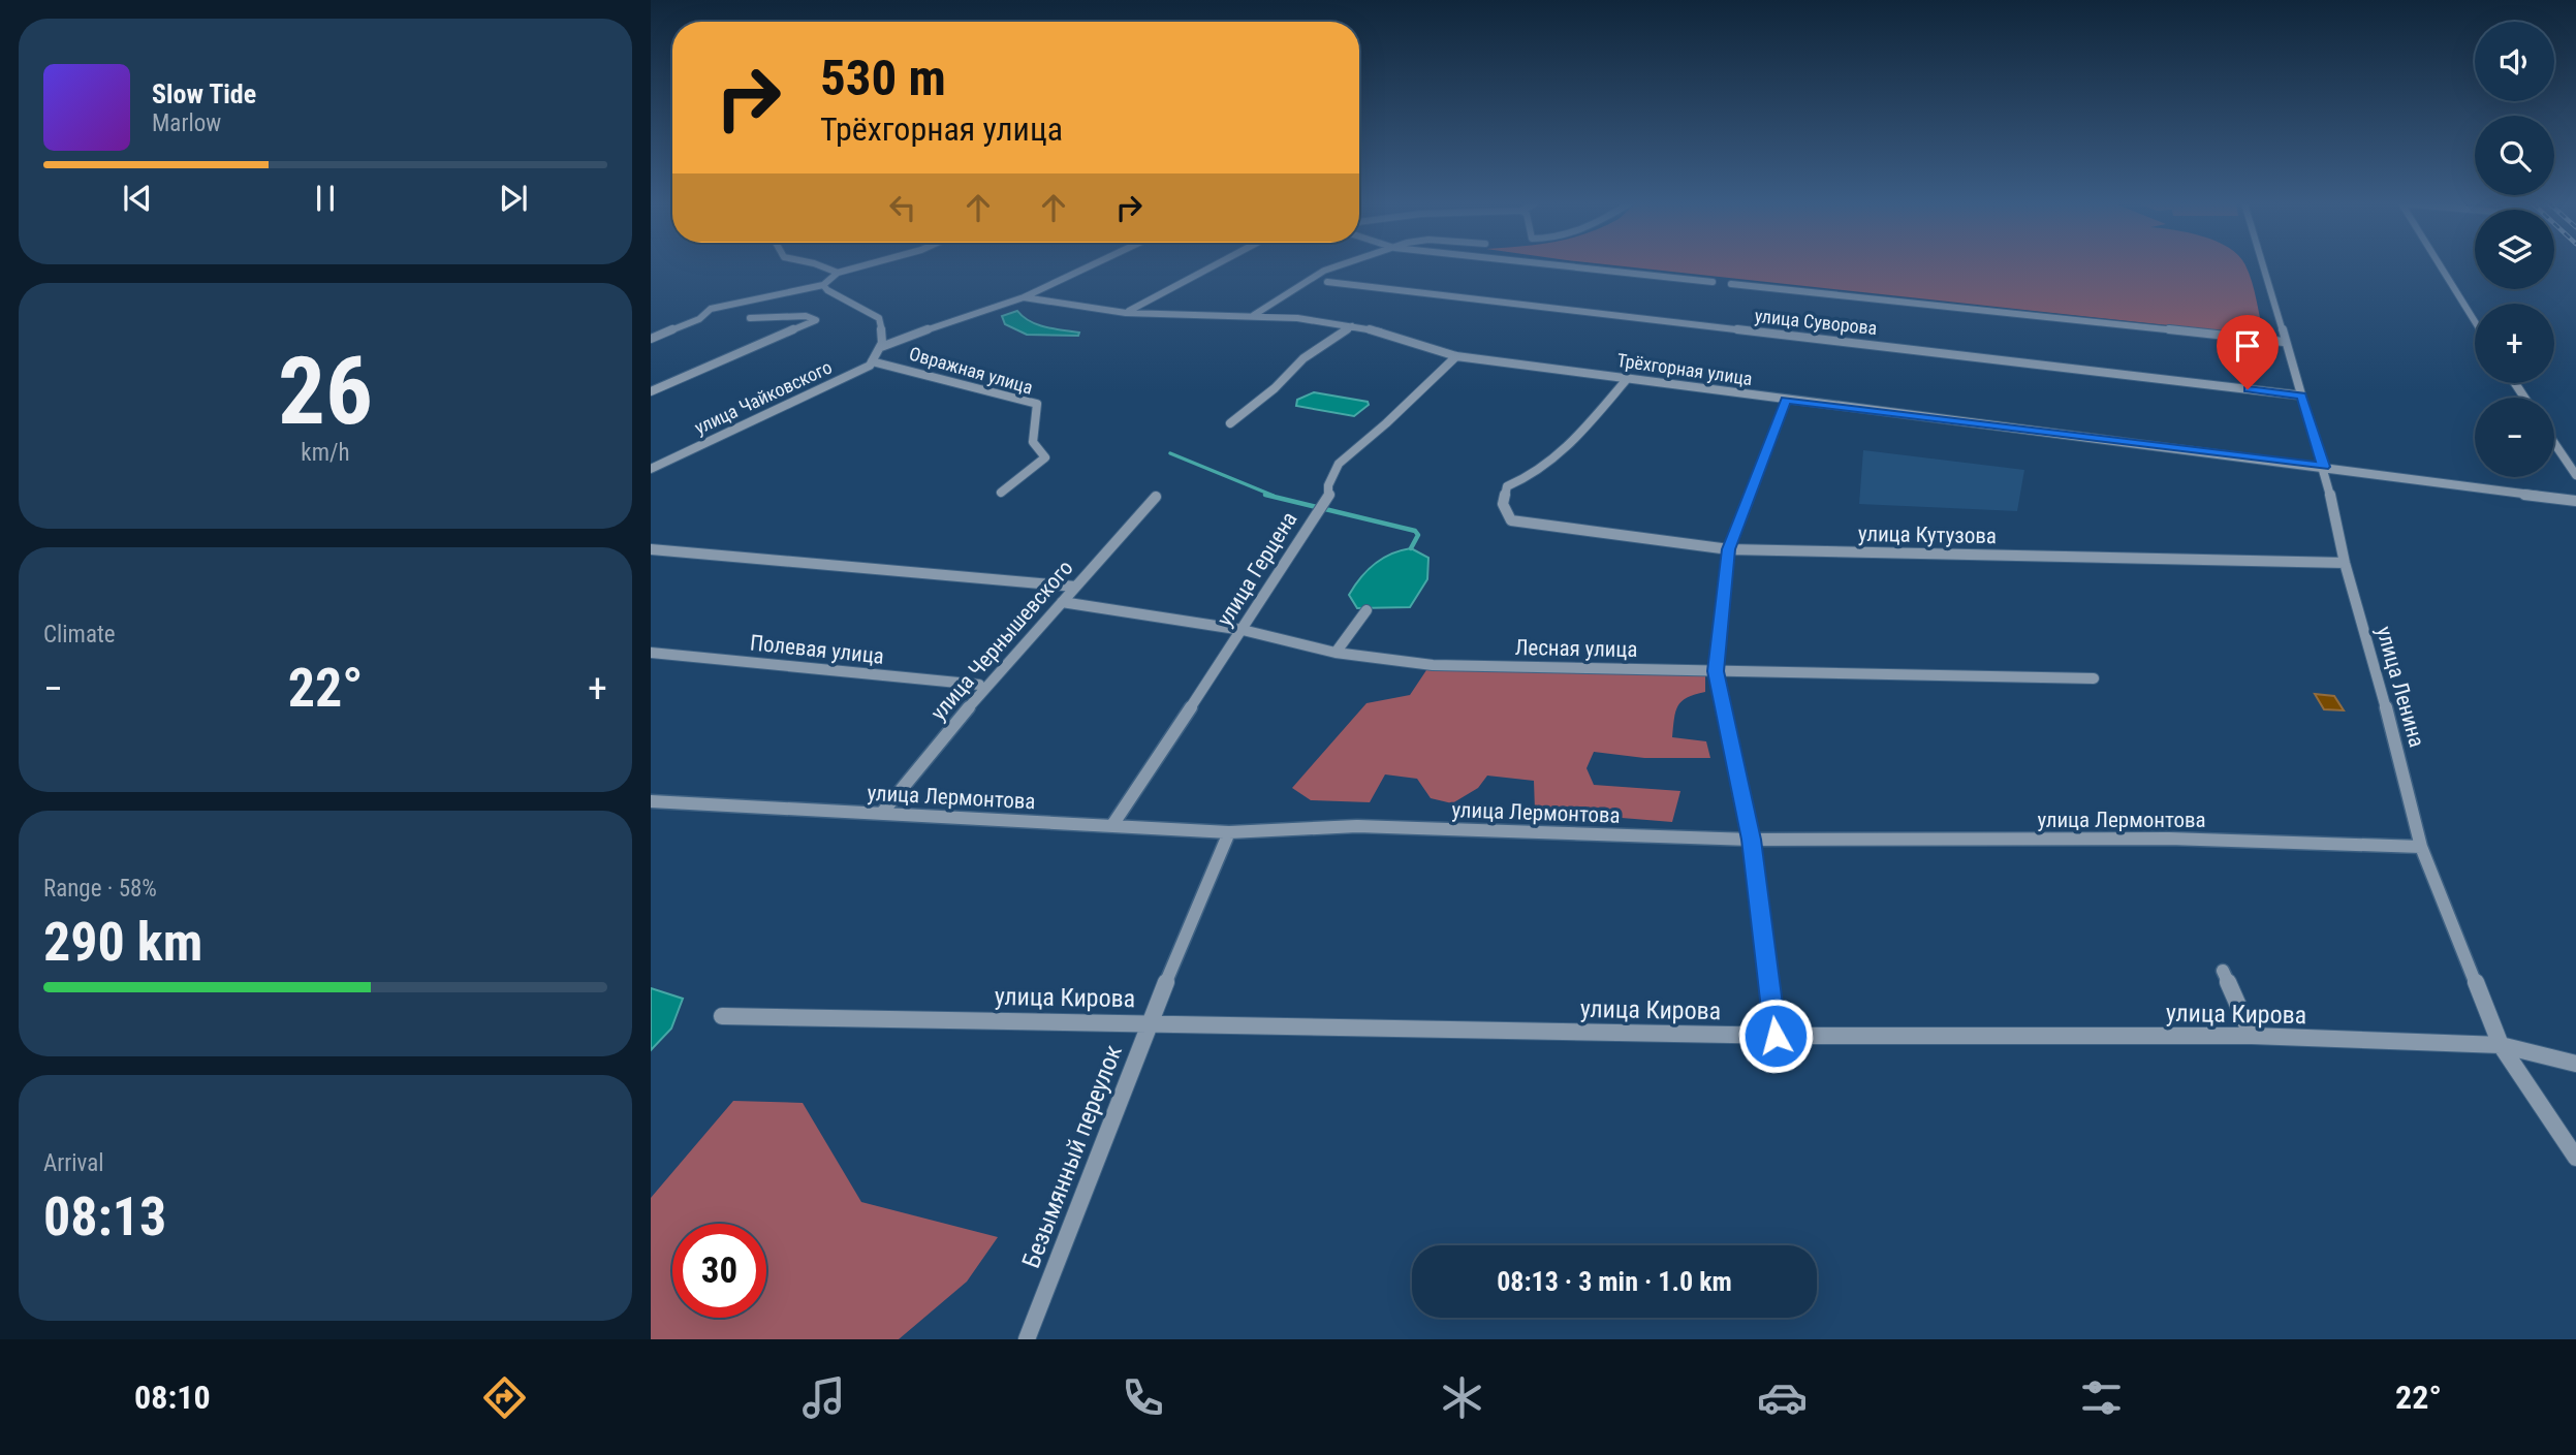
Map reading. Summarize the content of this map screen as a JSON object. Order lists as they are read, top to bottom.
{
  "streets": {
    "street": [
      "улица Суворова",
      "Трёхгорная улица",
      "Овражная улица",
      "улица Чайковского",
      "улица Кутузова",
      "улица Герцена",
      "улица Чернышевского",
      "Лесная улица",
      "Полевая улица",
      "улица Ленина",
      "улица Лермонтова",
      "улица Кирова",
      "Безымянный переулок"
    ]
  },
  "crossings": [
    ["улица Суворова", "улица Ленина"],
    ["Трёхгорная улица", "улица Кутузова"],
    ["Трёхгорная улица", "улица Герцена"],
    ["Трёхгорная улица", "улица Ленина"],
    ["Овражная улица", "улица Чайковского"],
    ["улица Кутузова", "улица Ленина"],
    ["улица Герцена", "Лесная улица"],
    ["улица Герцена", "улица Лермонтова"],
    ["улица Чернышевского", "Лесная улица"],
    ["улица Чернышевского", "улица Лермонтова"],
    ["улица Ленина", "улица Лермонтова"],
    ["улица Ленина", "улица Кирова"],
    ["улица Лермонтова", "Безымянный переулок"],
    ["улица Кирова", "Безымянный переулок"]
  ],
  "page": {
    "map_buttons": ["+", "−"],
    "turn": ["530 m", "Трёхгорная улица"],
    "song": ["Slow Tide", "Marlow"],
    "tile": [
      ["26", "km/h"],
      "Climate",
      ["Range · 58%", "290 km"],
      ["Arrival", "08:13"]
    ],
    "heat": ["−", "22°", "+"],
    "limit": "30",
    "trip": "08:13 · 3 min · 1.0 km",
    "tabs": ["08:10", "22°"]
  }
}
